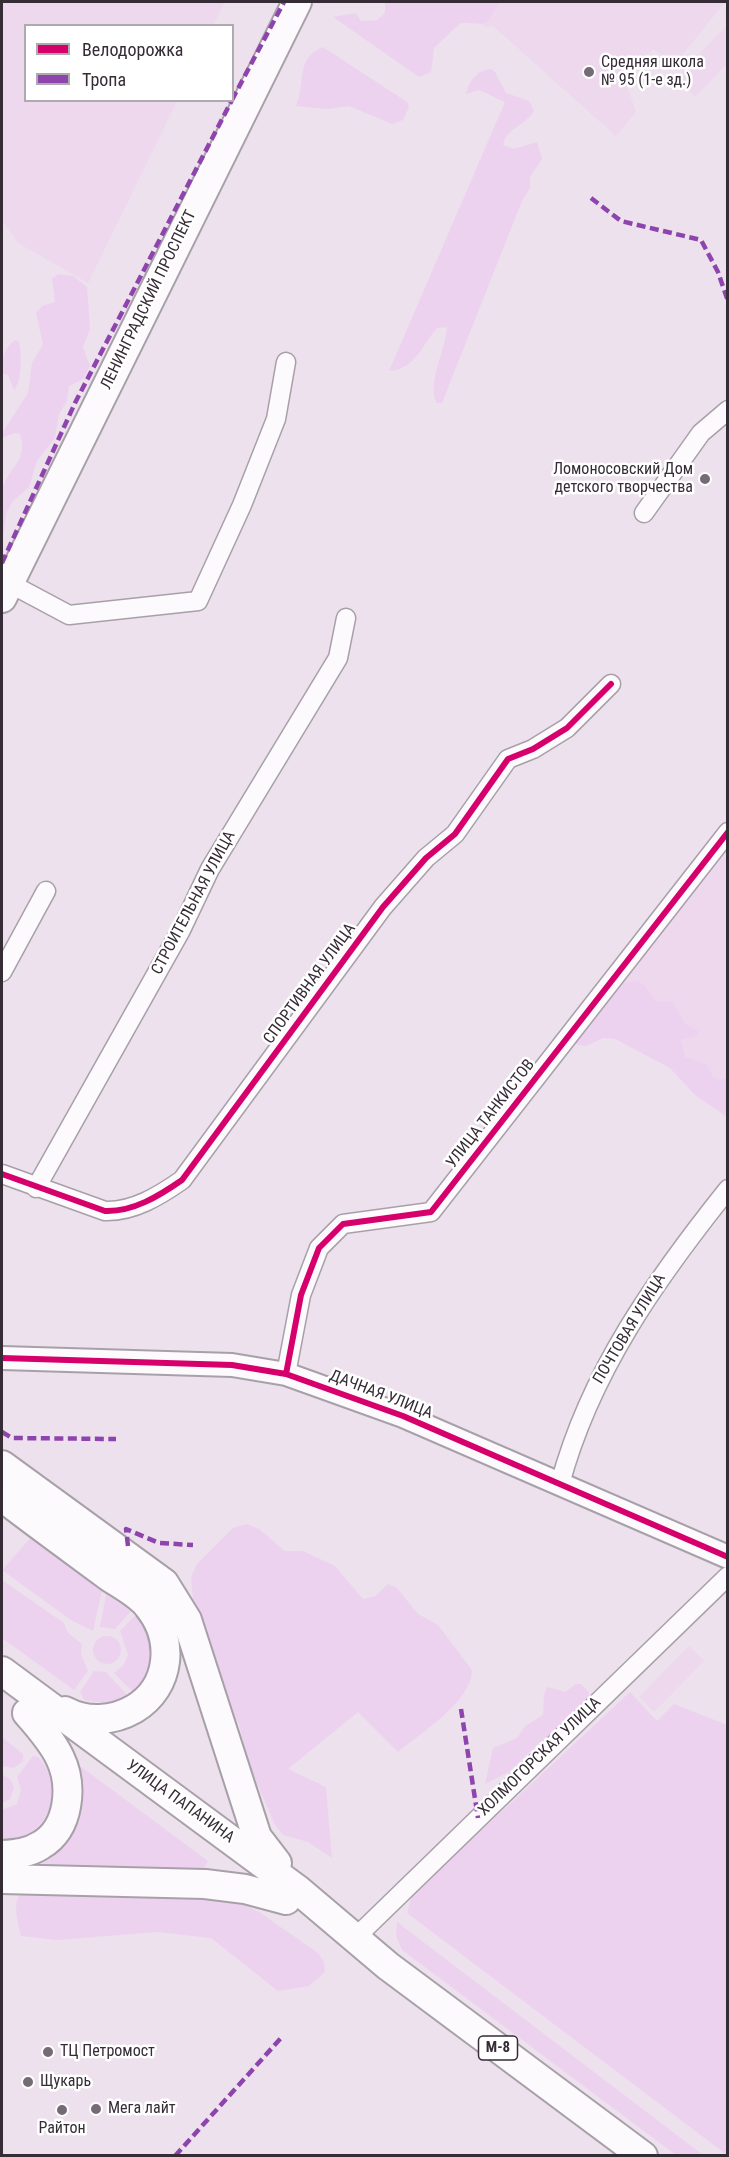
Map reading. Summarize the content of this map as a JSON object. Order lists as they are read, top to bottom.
{
  "streets": {
    "main road": ["ЛЕНИНГРАДСКИЙ ПРОСПЕКТ", "УЛИЦА ПАПАНИНА", "М-8"],
    "street": [
      "СТРОИТЕЛЬНАЯ УЛИЦА",
      "СПОРТИВНАЯ УЛИЦА",
      "УЛИЦА ТАНКИСТОВ",
      "ПОЧТОВАЯ УЛИЦА",
      "ДАЧНАЯ УЛИЦА",
      "ХОЛМОГОРСКАЯ УЛИЦА"
    ]
  },
  "crossings": [
    ["СТРОИТЕЛЬНАЯ УЛИЦА", "СПОРТИВНАЯ УЛИЦА"],
    ["УЛИЦА ТАНКИСТОВ", "ДАЧНАЯ УЛИЦА"],
    ["ПОЧТОВАЯ УЛИЦА", "ДАЧНАЯ УЛИЦА"],
    ["ХОЛМОГОРСКАЯ УЛИЦА", "УЛИЦА ПАПАНИНА"]
  ],
  "places": [
    "Средняя школа № 95 (1-е зд.)",
    "Ломоносовский Дом детского творчества",
    "ТЦ Петромост",
    "Щукарь",
    "Мега лайт",
    "Райтон"
  ],
  "legend": ["Велодорожка", "Тропа"]
}
